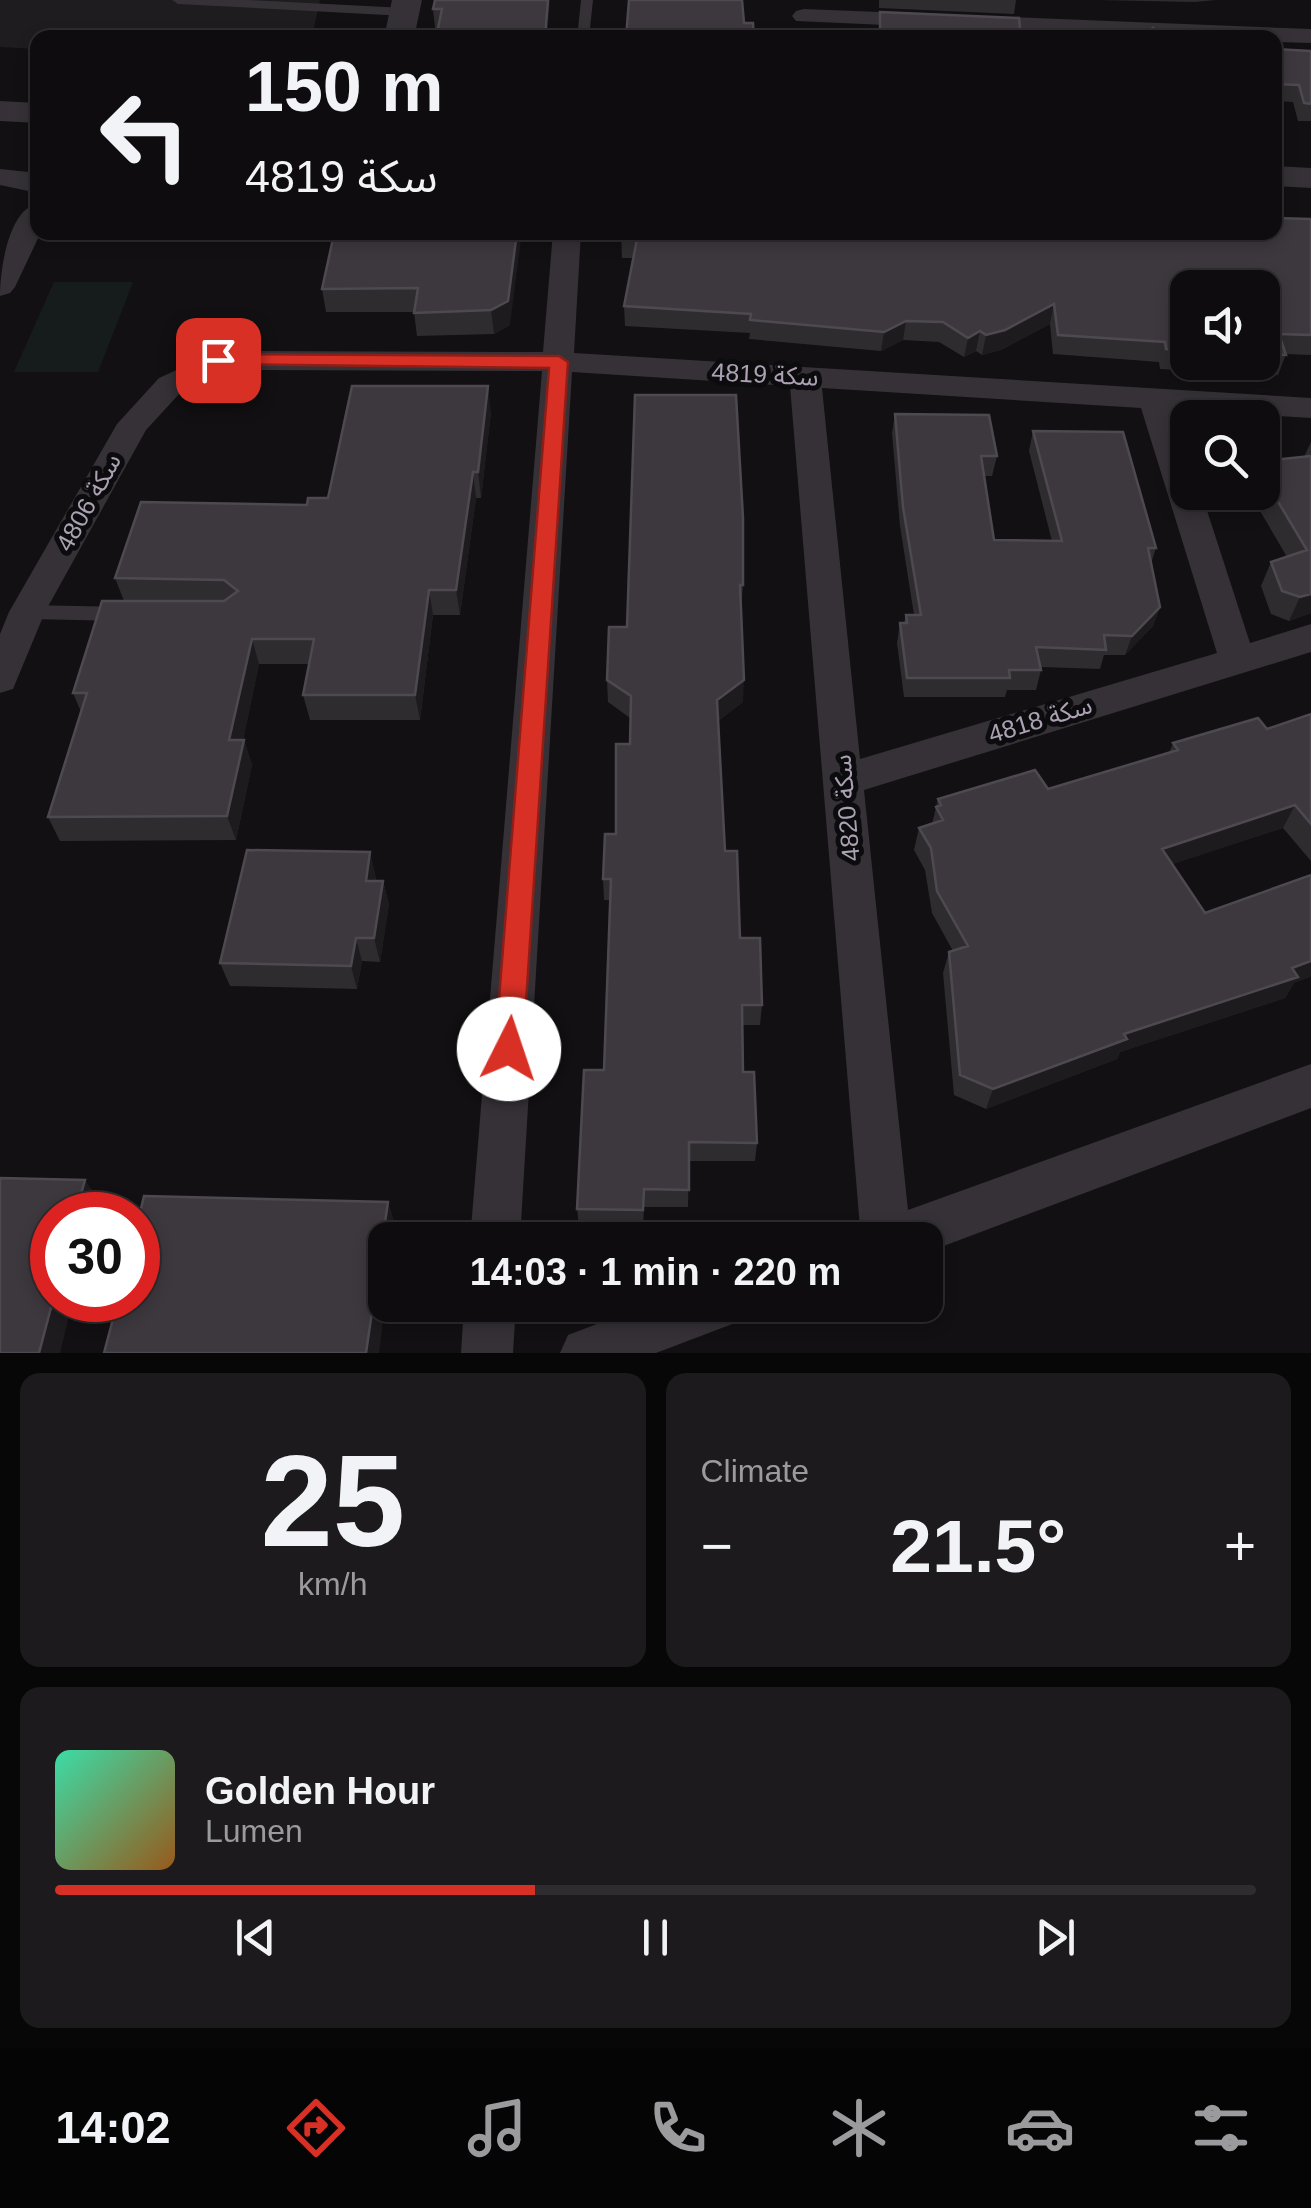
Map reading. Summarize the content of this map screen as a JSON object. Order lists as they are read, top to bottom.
{
  "streets": {
    "street": [
      "سكة 4819",
      "سكة 4806",
      "سكة 4818",
      "سكة 4820"
    ]
  },
  "crossings": [
    ["سكة 4819", "سكة 4806"],
    ["سكة 4819", "سكة 4820"],
    ["سكة 4818", "سكة 4820"]
  ],
  "page": {
    "turn": ["150 m", "سكة 4819"],
    "limit": "30",
    "trip": "14:03 · 1 min · 220 m",
    "tile": [
      ["25", "km/h"],
      "Climate"
    ],
    "heat": ["−", "21.5°", "+"],
    "song": ["Golden Hour", "Lumen"],
    "tabs": "14:02"
  }
}
